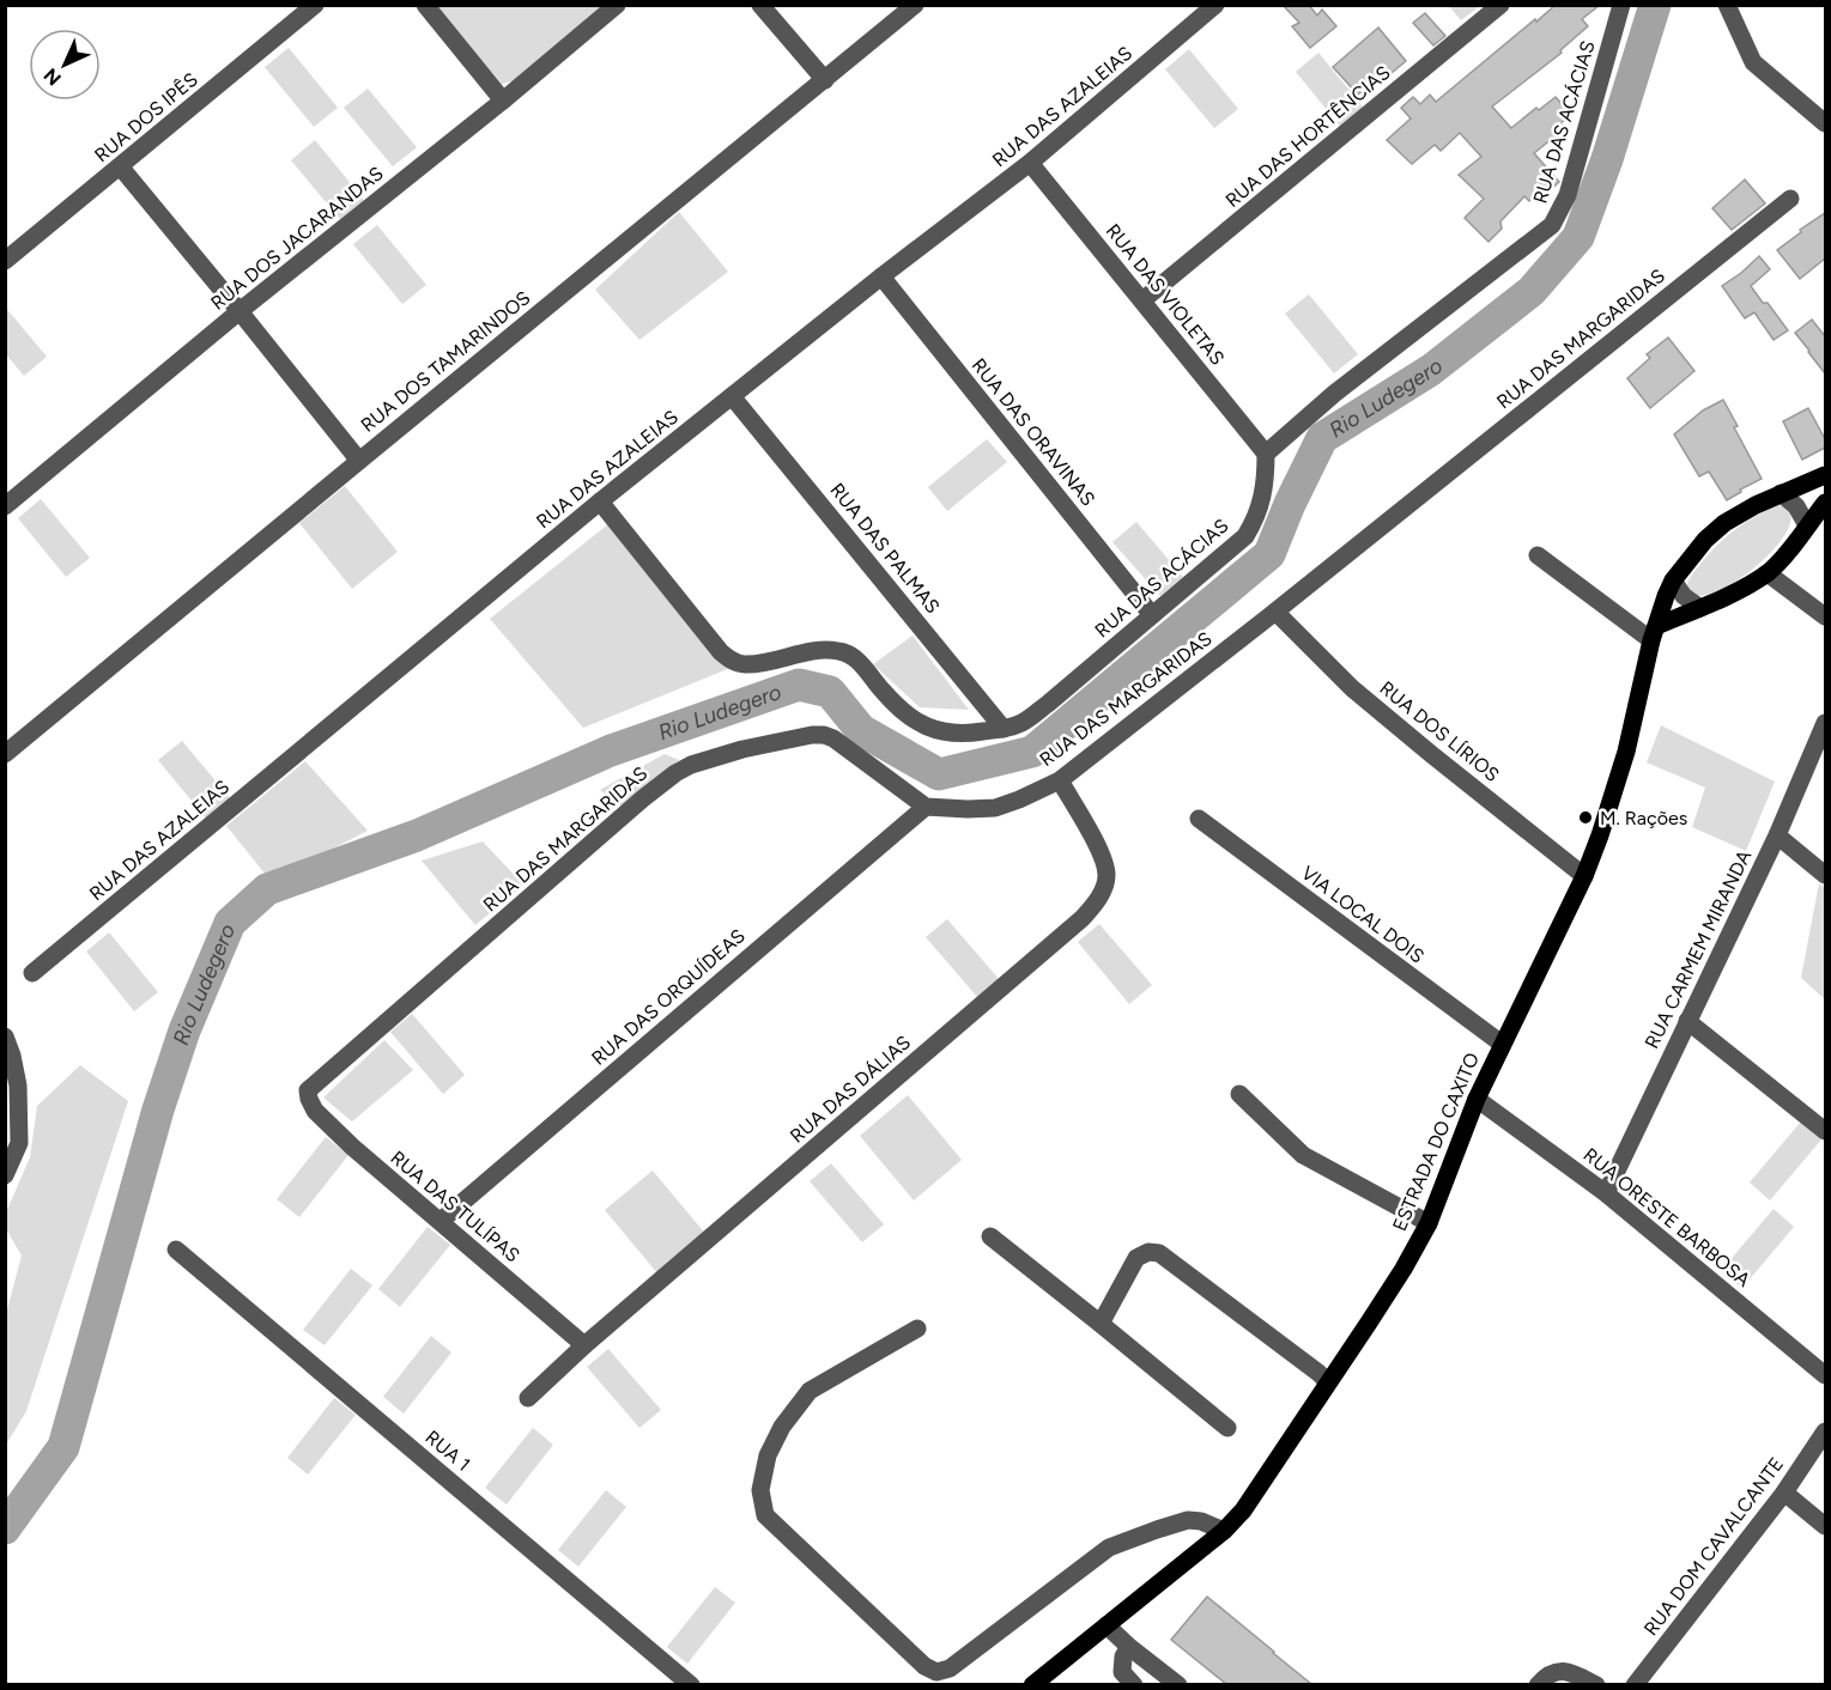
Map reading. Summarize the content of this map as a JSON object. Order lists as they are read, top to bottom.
{
  "streets": {
    "main road": ["ESTRADA DO CAXITO"],
    "street": [
      "RUA DAS AZALEIAS",
      "RUA DOS IPÊS",
      "RUA DAS ACÁCIAS",
      "RUA DAS HORTÊNCIAS",
      "RUA DOS JACARANDAS",
      "RUA DAS VIOLETAS",
      "RUA DAS MARGARIDAS",
      "RUA DOS TAMARINDOS",
      "RUA DAS ORAVINAS",
      "RUA DAS PALMAS",
      "RUA DOS LÍRIOS",
      "VIA LOCAL DOIS",
      "RUA CARMEM MIRANDA",
      "RUA DAS ORQUÍDEAS",
      "RUA DAS DÁLIAS",
      "RUA DAS TULÍPAS",
      "RUA ORESTE BARBOSA",
      "RUA 1",
      "RUA DOM CAVALCANTE"
    ]
  },
  "crossings": [
    ["RUA DAS AZALEIAS", "RUA DAS ACÁCIAS"],
    ["RUA DAS AZALEIAS", "RUA DAS VIOLETAS"],
    ["RUA DAS AZALEIAS", "RUA DAS ORAVINAS"],
    ["RUA DAS AZALEIAS", "RUA DAS PALMAS"],
    ["RUA DAS ACÁCIAS", "RUA DAS VIOLETAS"],
    ["RUA DAS ACÁCIAS", "RUA DAS ORAVINAS"],
    ["RUA DAS ACÁCIAS", "RUA DAS PALMAS"],
    ["RUA DAS HORTÊNCIAS", "RUA DAS VIOLETAS"],
    ["RUA DAS MARGARIDAS", "RUA DOS LÍRIOS"],
    ["RUA DAS MARGARIDAS", "RUA DAS ORQUÍDEAS"],
    ["RUA DAS MARGARIDAS", "RUA DAS DÁLIAS"],
    ["RUA DAS MARGARIDAS", "RUA DAS TULÍPAS"],
    ["RUA DOS LÍRIOS", "ESTRADA DO CAXITO"],
    ["VIA LOCAL DOIS", "ESTRADA DO CAXITO"],
    ["RUA CARMEM MIRANDA", "RUA ORESTE BARBOSA"],
    ["RUA DAS ORQUÍDEAS", "RUA DAS TULÍPAS"],
    ["RUA DAS DÁLIAS", "RUA DAS TULÍPAS"],
    ["ESTRADA DO CAXITO", "RUA ORESTE BARBOSA"]
  ],
  "water": ["Rio Ludegero"],
  "places": ["M. Rações"],
  "north": "bottom left"
}
